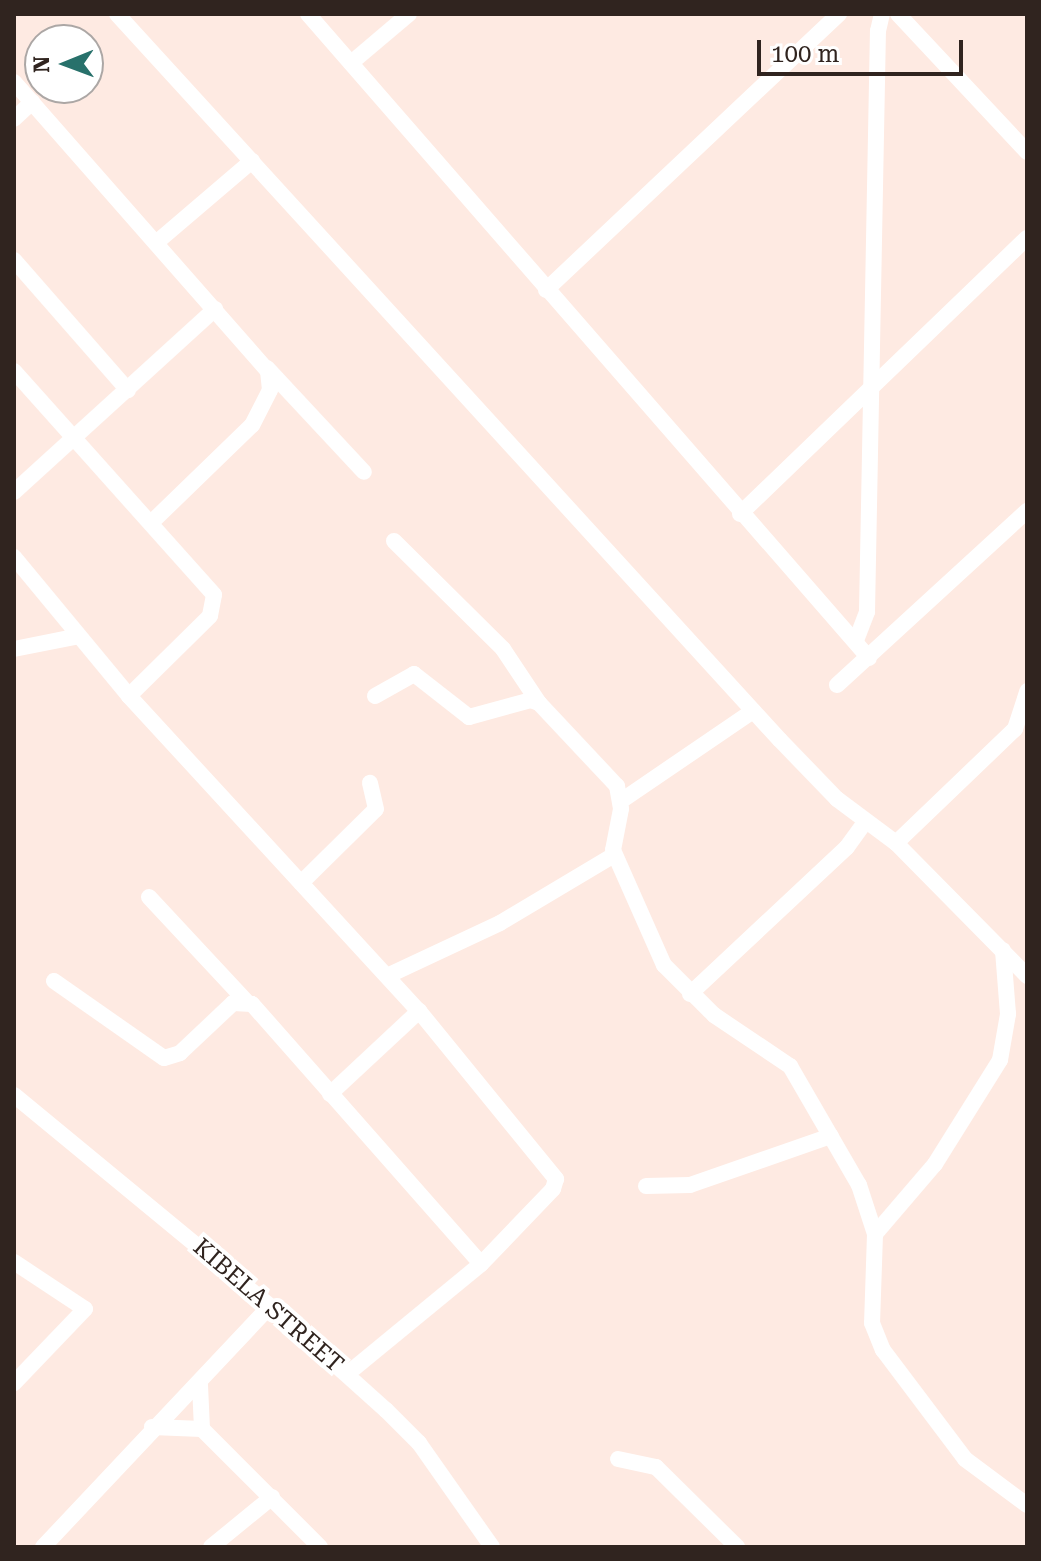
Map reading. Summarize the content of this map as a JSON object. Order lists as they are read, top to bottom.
{
  "streets": {
    "street": ["KIBELA STREET"]
  },
  "scale_bar": "100 m",
  "north": "left"
}
